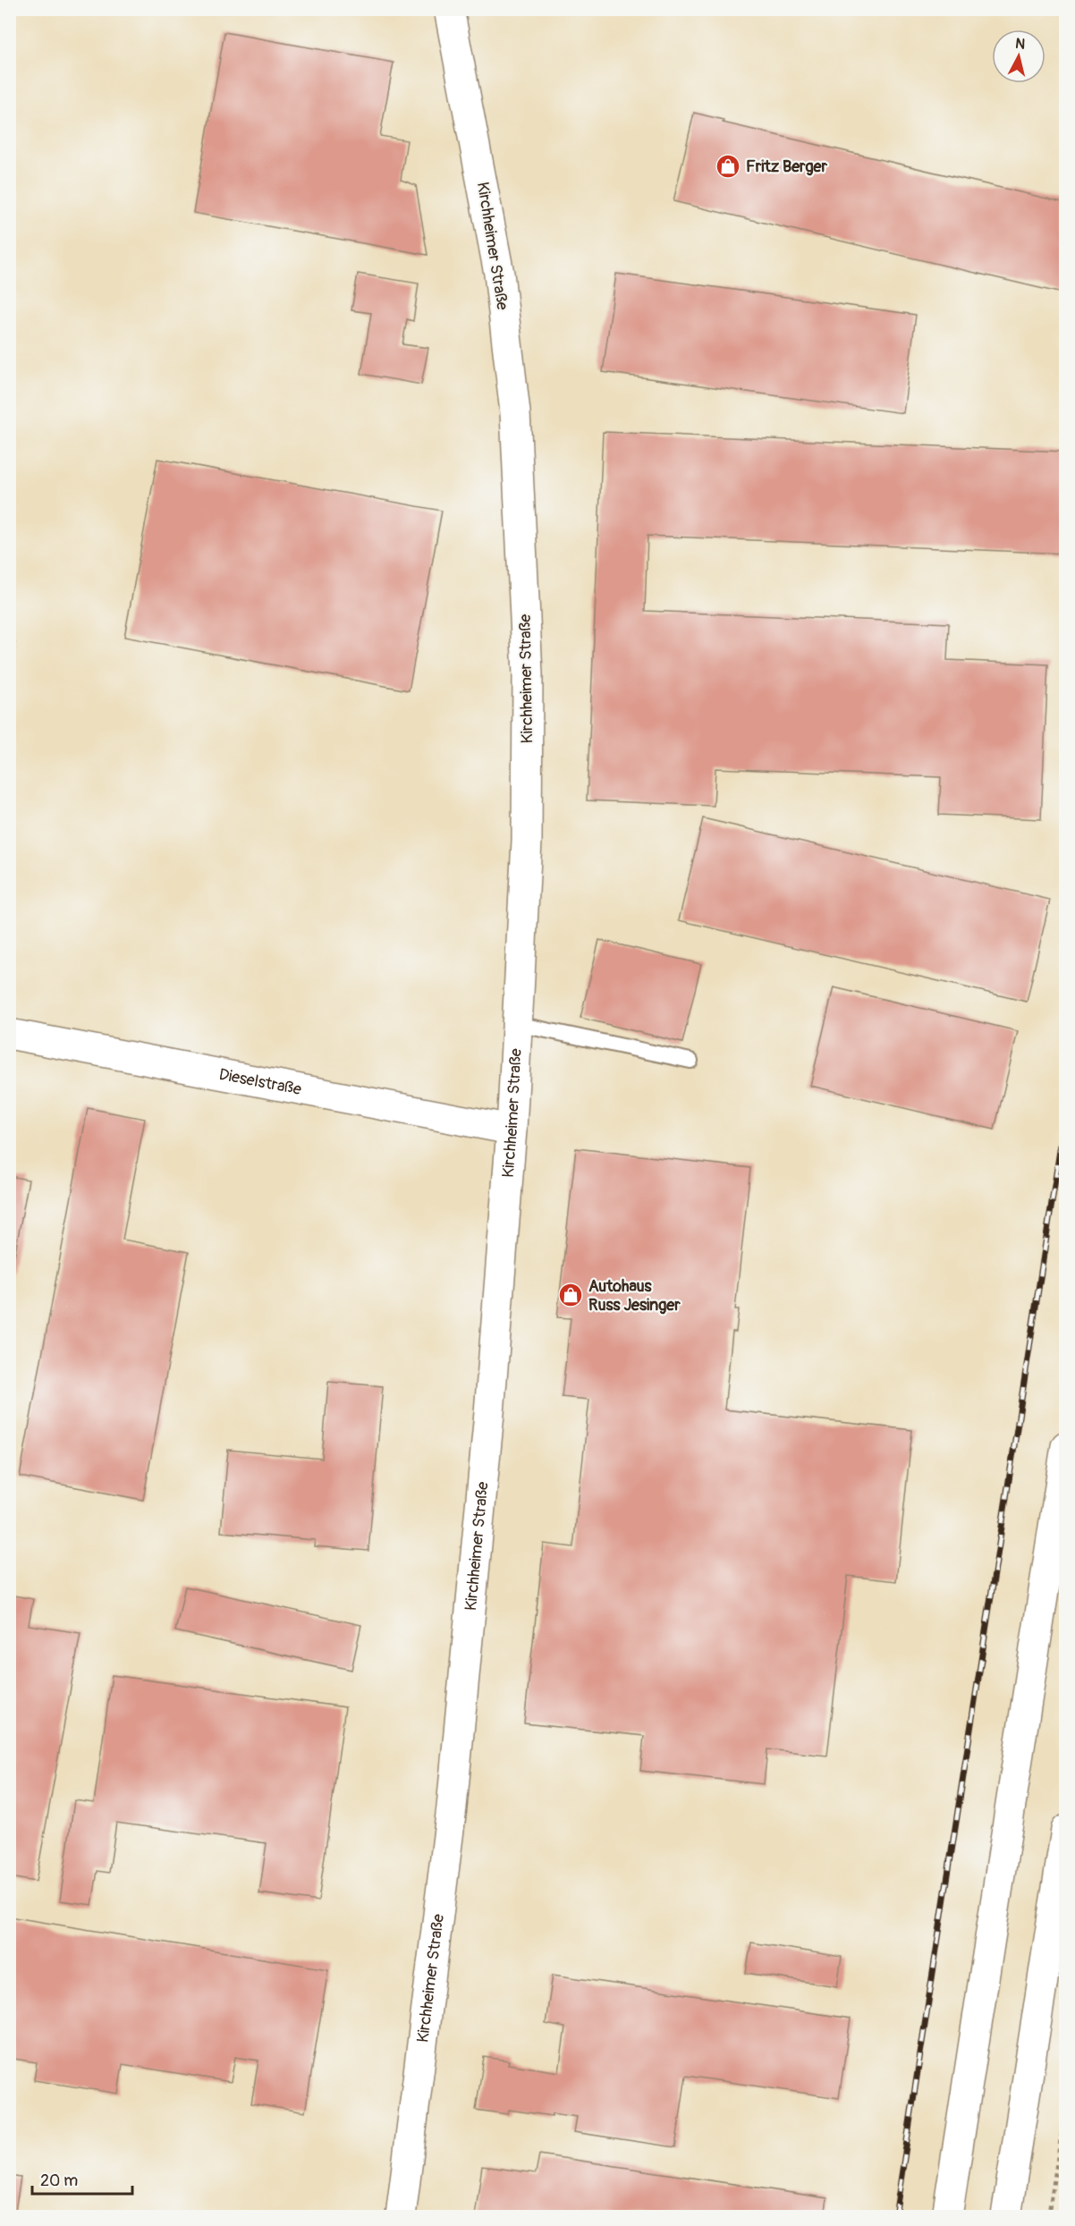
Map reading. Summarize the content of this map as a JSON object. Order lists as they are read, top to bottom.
{
  "streets": {
    "street": ["Kirchheimer Straße", "Dieselstraße"]
  },
  "crossings": [
    ["Kirchheimer Straße", "Dieselstraße"]
  ],
  "places": {
    "shop": ["Fritz Berger", "Autohaus Russ Jesinger"]
  },
  "scale_bar": "20 m",
  "north": "top"
}
